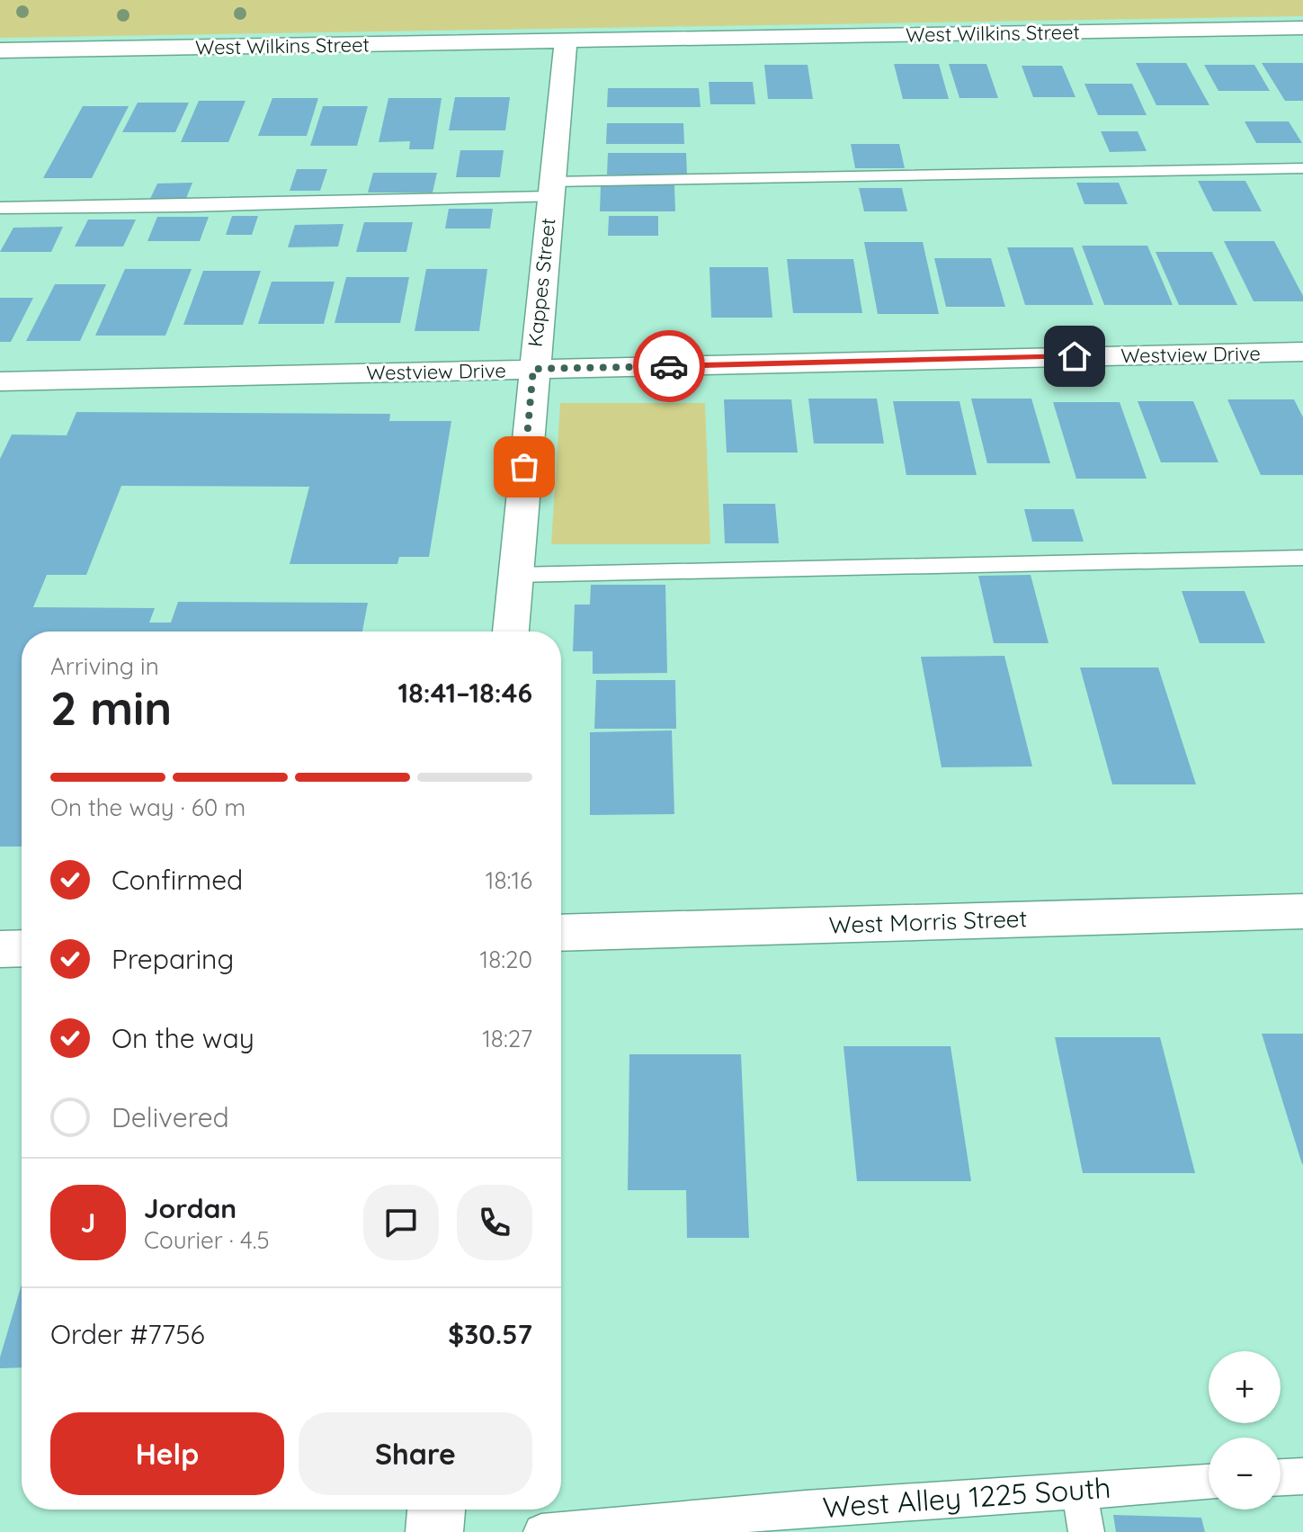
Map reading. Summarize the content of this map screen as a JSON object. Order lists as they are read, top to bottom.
{
  "streets": {
    "street": [
      "West Wilkins Street",
      "Kappes Street",
      "Westview Drive",
      "West Morris Street"
    ],
    "lane": ["West Alley 1225 South"]
  },
  "crossings": [
    ["West Wilkins Street", "Kappes Street"],
    ["Kappes Street", "Westview Drive"]
  ],
  "page": {
    "heading": ["2 min", "Arriving in", "18:41–18:46"],
    "panel": [
      "Jordan",
      "Courier · 4.5",
      "Order #7756",
      "$30.57"
    ],
    "bar": "On the way · 60 m",
    "list": [
      ["Confirmed", "18:16"],
      ["Preparing", "18:20"],
      ["On the way", "18:27"],
      "Delivered"
    ],
    "round": "J",
    "map_buttons": ["+", "−"],
    "buttons": ["Help", "Share"]
  }
}
